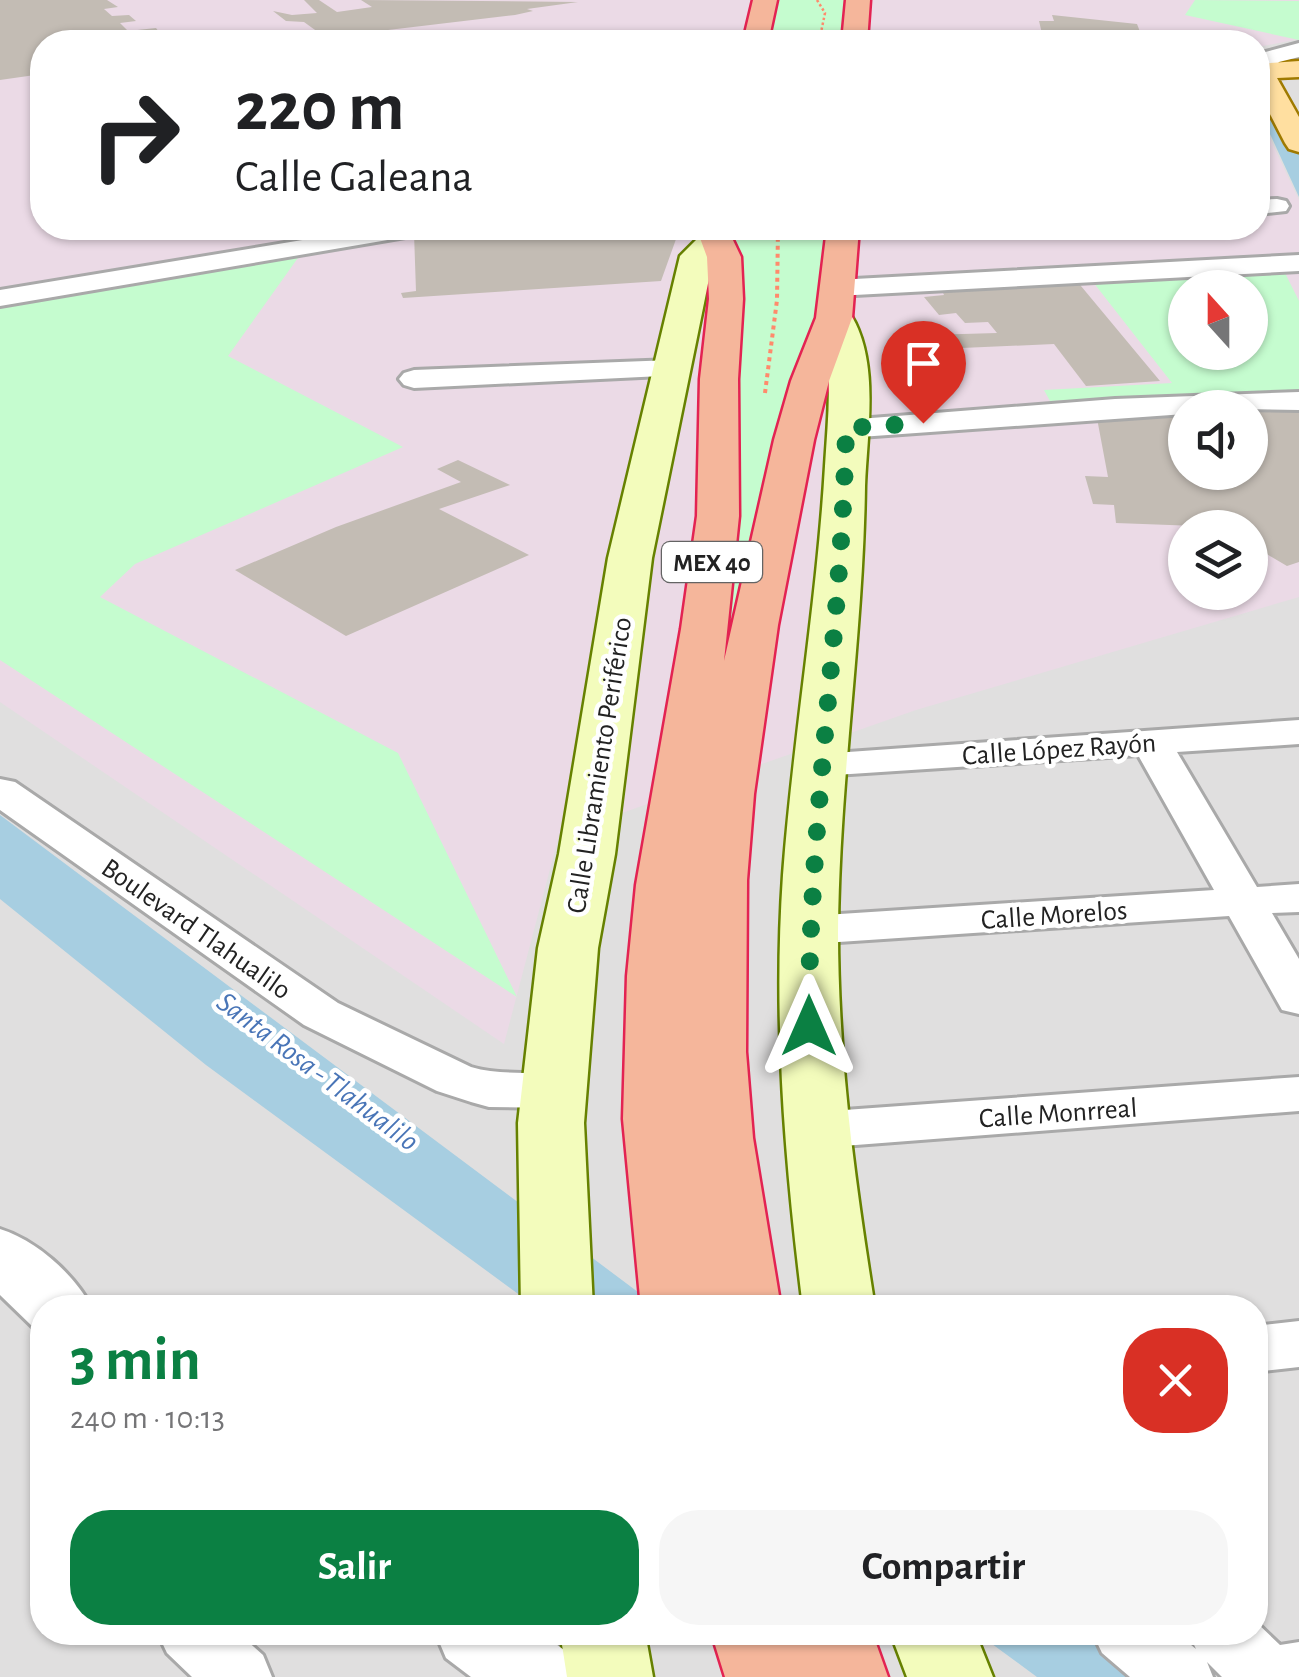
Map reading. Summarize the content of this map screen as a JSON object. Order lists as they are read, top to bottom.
{
  "streets": {
    "highway": ["MEX 40"],
    "main road": ["Calle Libramiento Periférico"],
    "street": [
      "Calle López Rayón",
      "Calle Morelos",
      "Boulevard Tlahualilo",
      "Calle Monrreal"
    ]
  },
  "crossings": [
    ["MEX 40", "Calle López Rayón"],
    ["MEX 40", "Calle Morelos"],
    ["MEX 40", "Calle Monrreal"],
    ["Calle Libramiento Periférico", "Boulevard Tlahualilo"]
  ],
  "water": ["Santa Rosa - Tlahualilo"],
  "north": "top",
  "page": {
    "turn": ["220 m", "Calle Galeana"],
    "heading": ["3 min", "240 m · 10:13"],
    "buttons": ["Salir", "Compartir"]
  }
}
